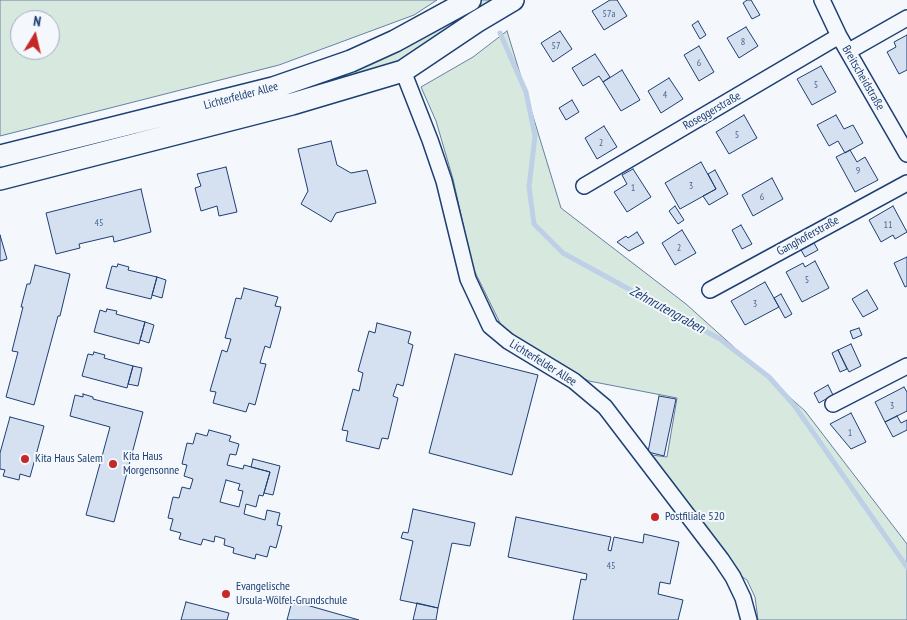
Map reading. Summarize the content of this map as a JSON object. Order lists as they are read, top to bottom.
{
  "streets": {
    "main road": ["Lichterfelder Allee"],
    "street": ["Breitscheidstraße", "Roseggerstraße", "Ganghoferstraße"]
  },
  "crossings": [
    ["Breitscheidstraße", "Roseggerstraße"]
  ],
  "water": ["Zehnrutengraben"],
  "places": [
    "Kita Haus Salem",
    "Kita Haus Morgensonne",
    "Postfiliale 520",
    "Evangelische Ursula-Wölfel-Grundschule"
  ],
  "house_numbers": [
    "57a",
    "8",
    "57",
    "6",
    "5",
    "4",
    "5",
    "2",
    "9",
    "3",
    "1",
    "6",
    "45",
    "11",
    "2",
    "5",
    "3",
    "3",
    "1",
    "45"
  ],
  "north": "top"
}
